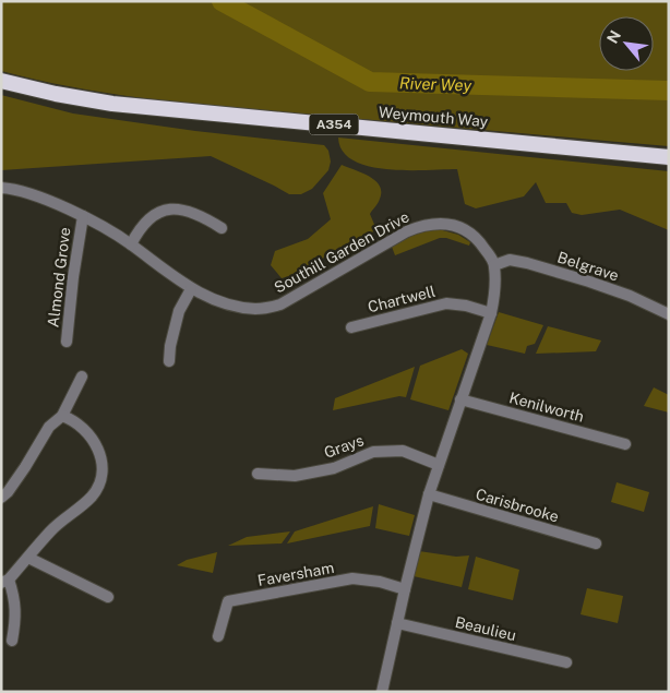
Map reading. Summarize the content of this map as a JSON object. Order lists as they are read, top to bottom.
{
  "streets": {
    "highway": ["Weymouth Way", "A354"],
    "street": [
      "Southill Garden Drive",
      "Belgrave",
      "Almond Grove",
      "Chartwell",
      "Kenilworth",
      "Grays",
      "Carisbrooke",
      "Faversham",
      "Beaulieu"
    ]
  },
  "crossings": [
    ["Southill Garden Drive", "Belgrave"],
    ["Southill Garden Drive", "Almond Grove"]
  ],
  "water": ["River Wey"],
  "north": "top left"
}
